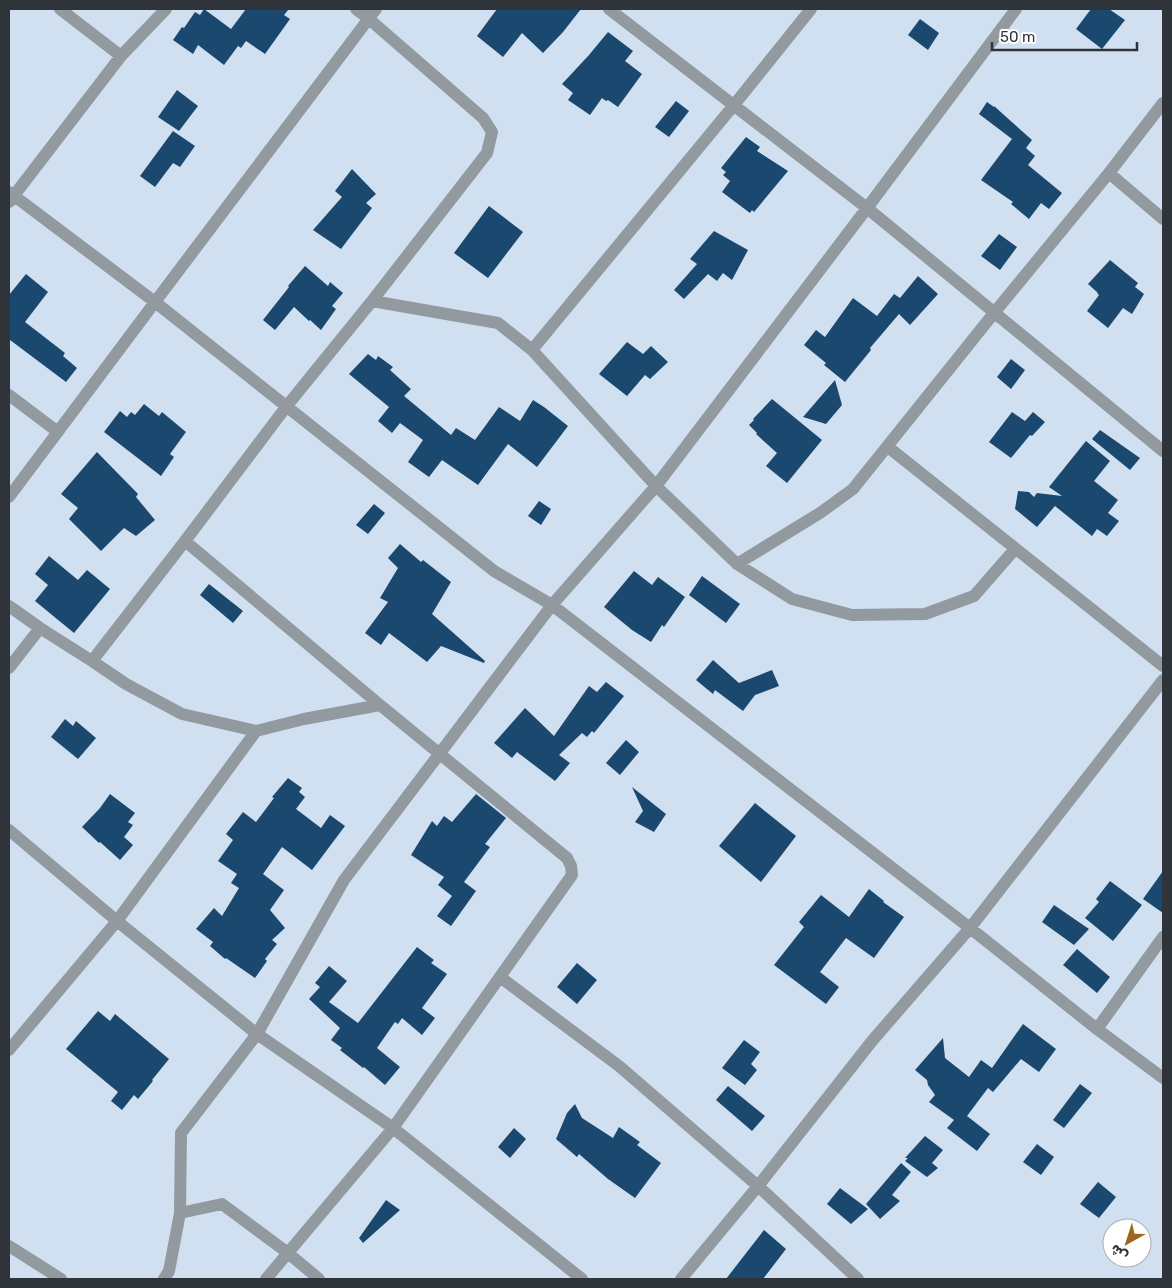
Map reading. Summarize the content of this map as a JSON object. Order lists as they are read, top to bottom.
{
  "scale_bar": "50 m",
  "north": "bottom left"
}
